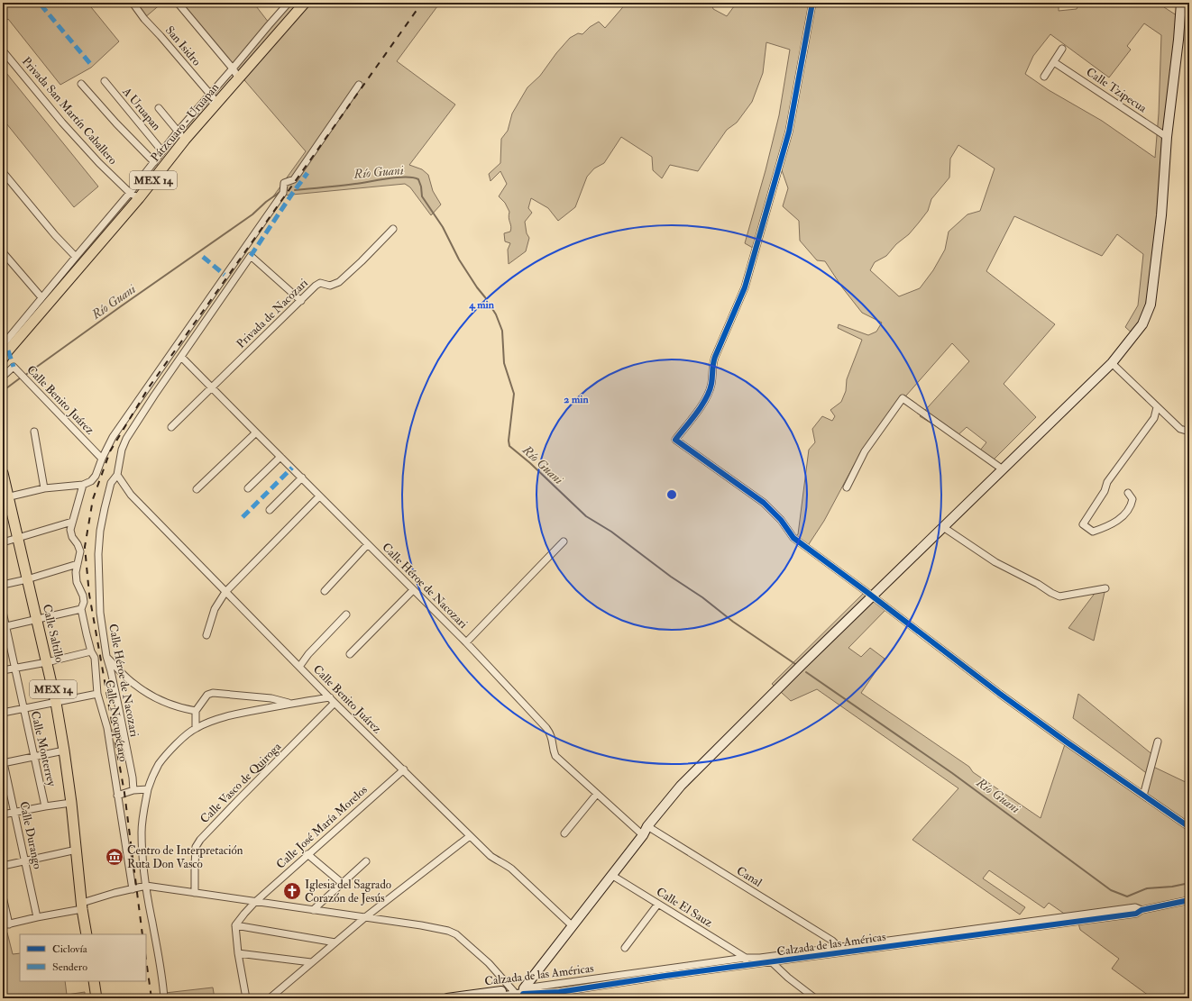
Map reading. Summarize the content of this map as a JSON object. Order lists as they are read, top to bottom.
{
  "streets": {
    "main road": [
      "Pátzcuaro - Uruapan",
      "MEX 14",
      "Calle Saltillo",
      "Calzada de las Américas"
    ],
    "street": [
      "San Isidro",
      "Calle Tzipecua",
      "A Uruapan",
      "Privada San Martín Caballero",
      "Privada de Nacozari",
      "Calle Benito Juárez",
      "Calle Héroe de Nacozari",
      "Calle Nocupétaro",
      "Calle Monterrey",
      "Calle Vasco de Quiroga",
      "Calle José María Morelos",
      "Calle Durango",
      "Canal",
      "Calle El Sauz"
    ]
  },
  "crossings": [
    ["San Isidro", "Pátzcuaro - Uruapan"],
    ["Privada San Martín Caballero", "Pátzcuaro - Uruapan"],
    ["MEX 14", "Calle Saltillo"],
    ["Privada de Nacozari", "Calle Héroe de Nacozari"],
    ["Calle Benito Juárez", "Calle Héroe de Nacozari"],
    ["Calle Benito Juárez", "Calle Vasco de Quiroga"],
    ["Calle Benito Juárez", "Calle José María Morelos"],
    ["Canal", "Calzada de las Américas"],
    ["Calle El Sauz", "Calzada de las Américas"]
  ],
  "water": ["Río Guani"],
  "places": {
    "museum": ["Centro de Interpretación Ruta Don Vasco"],
    "church": ["Iglesia del Sagrado Corazón de Jesús"]
  },
  "legend": ["Ciclovía", "Sendero"],
  "rings": ["4 min", "2 min"]
}
